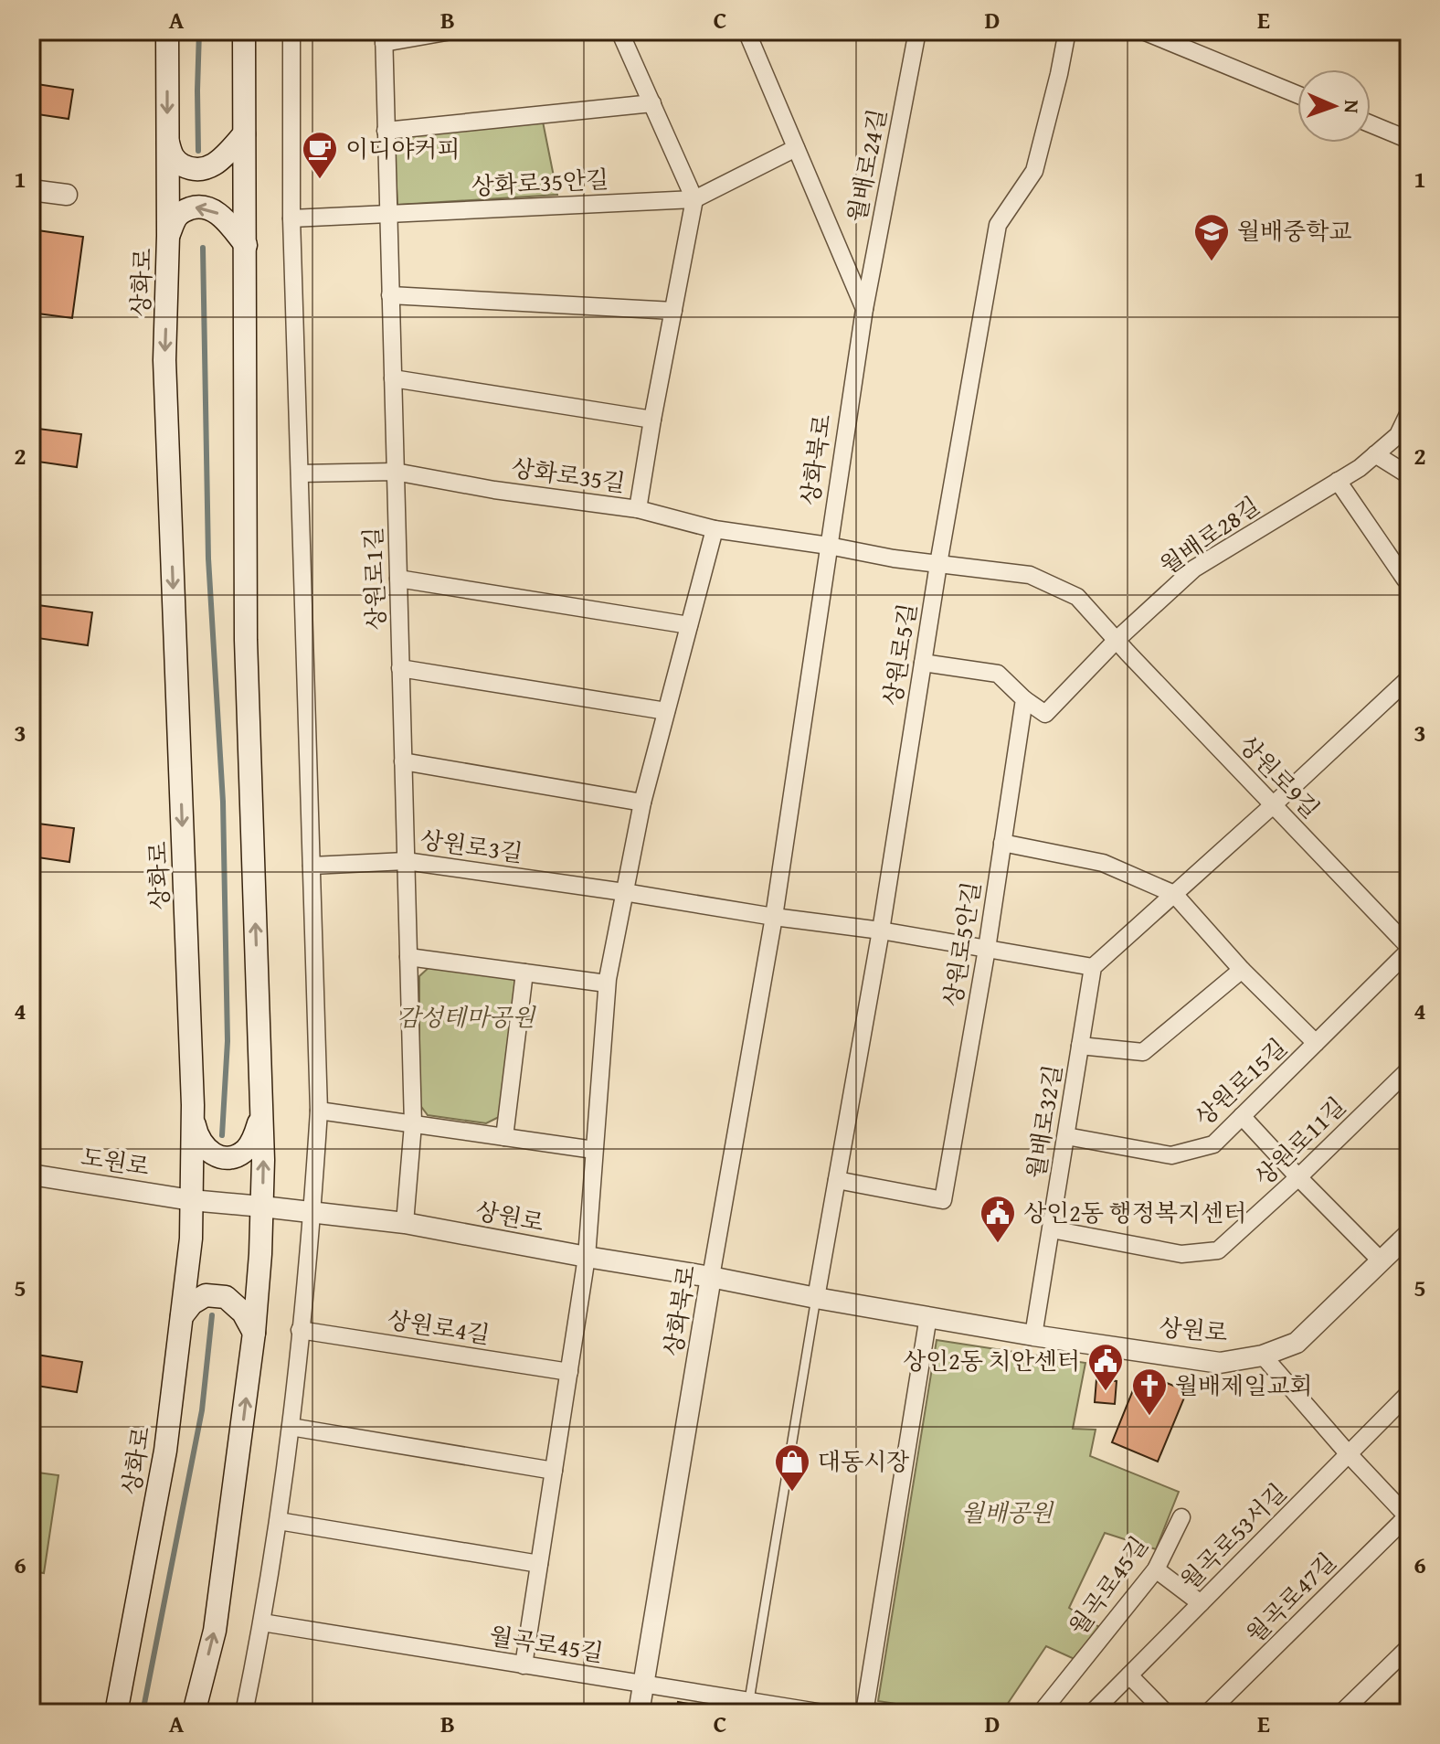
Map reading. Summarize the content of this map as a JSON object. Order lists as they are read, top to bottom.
{
  "streets": {
    "main road": ["상화로"],
    "street": [
      "월배로24길",
      "상화로35안길",
      "상화북로",
      "상화로35길",
      "월배로28길",
      "상원로1길",
      "상원로5길",
      "상원로9길",
      "상원로3길",
      "상원로5안길",
      "상원로15길",
      "월배로32길",
      "상원로11길",
      "도원로",
      "상원로",
      "상원로4길",
      "월곡로53서길",
      "월곡로45길",
      "월곡로47길"
    ]
  },
  "crossings": [
    ["월배로24길", "상화북로"],
    ["상화로35안길", "상원로1길"],
    ["상화로", "도원로"],
    ["상화로", "상원로"],
    ["상화북로", "상화로35길"],
    ["상화북로", "상원로9길"],
    ["상화북로", "상원로"],
    ["상화북로", "월곡로45길"],
    ["상화로35길", "상원로1길"],
    ["상화로35길", "상원로9길"],
    ["월배로28길", "상원로9길"],
    ["상원로1길", "상원로3길"],
    ["상원로1길", "상원로"],
    ["상원로5길", "상원로9길"],
    ["상원로5길", "상원로5안길"],
    ["상원로5길", "상원로"],
    ["상원로9길", "상원로15길"],
    ["상원로15길", "월배로32길"],
    ["월배로32길", "상원로11길"],
    ["월배로32길", "상원로"],
    ["도원로", "상원로"],
    ["상원로", "월곡로47길"],
    ["월곡로53서길", "월곡로47길"]
  ],
  "parks": ["감성테마공원", "월배공원"],
  "places": {
    "cafe": ["이디야커피"],
    "school or university": ["월배중학교"],
    "public building": ["상인2동 행정복지센터", "상인2동 치안센터"],
    "church": ["월배제일교회"],
    "shop": ["대동시장"]
  },
  "north": "right",
  "grid": {
    "columns": [
      "A",
      "B",
      "C",
      "D",
      "E"
    ],
    "rows": [
      "1",
      "2",
      "3",
      "4",
      "5",
      "6"
    ]
  }
}
